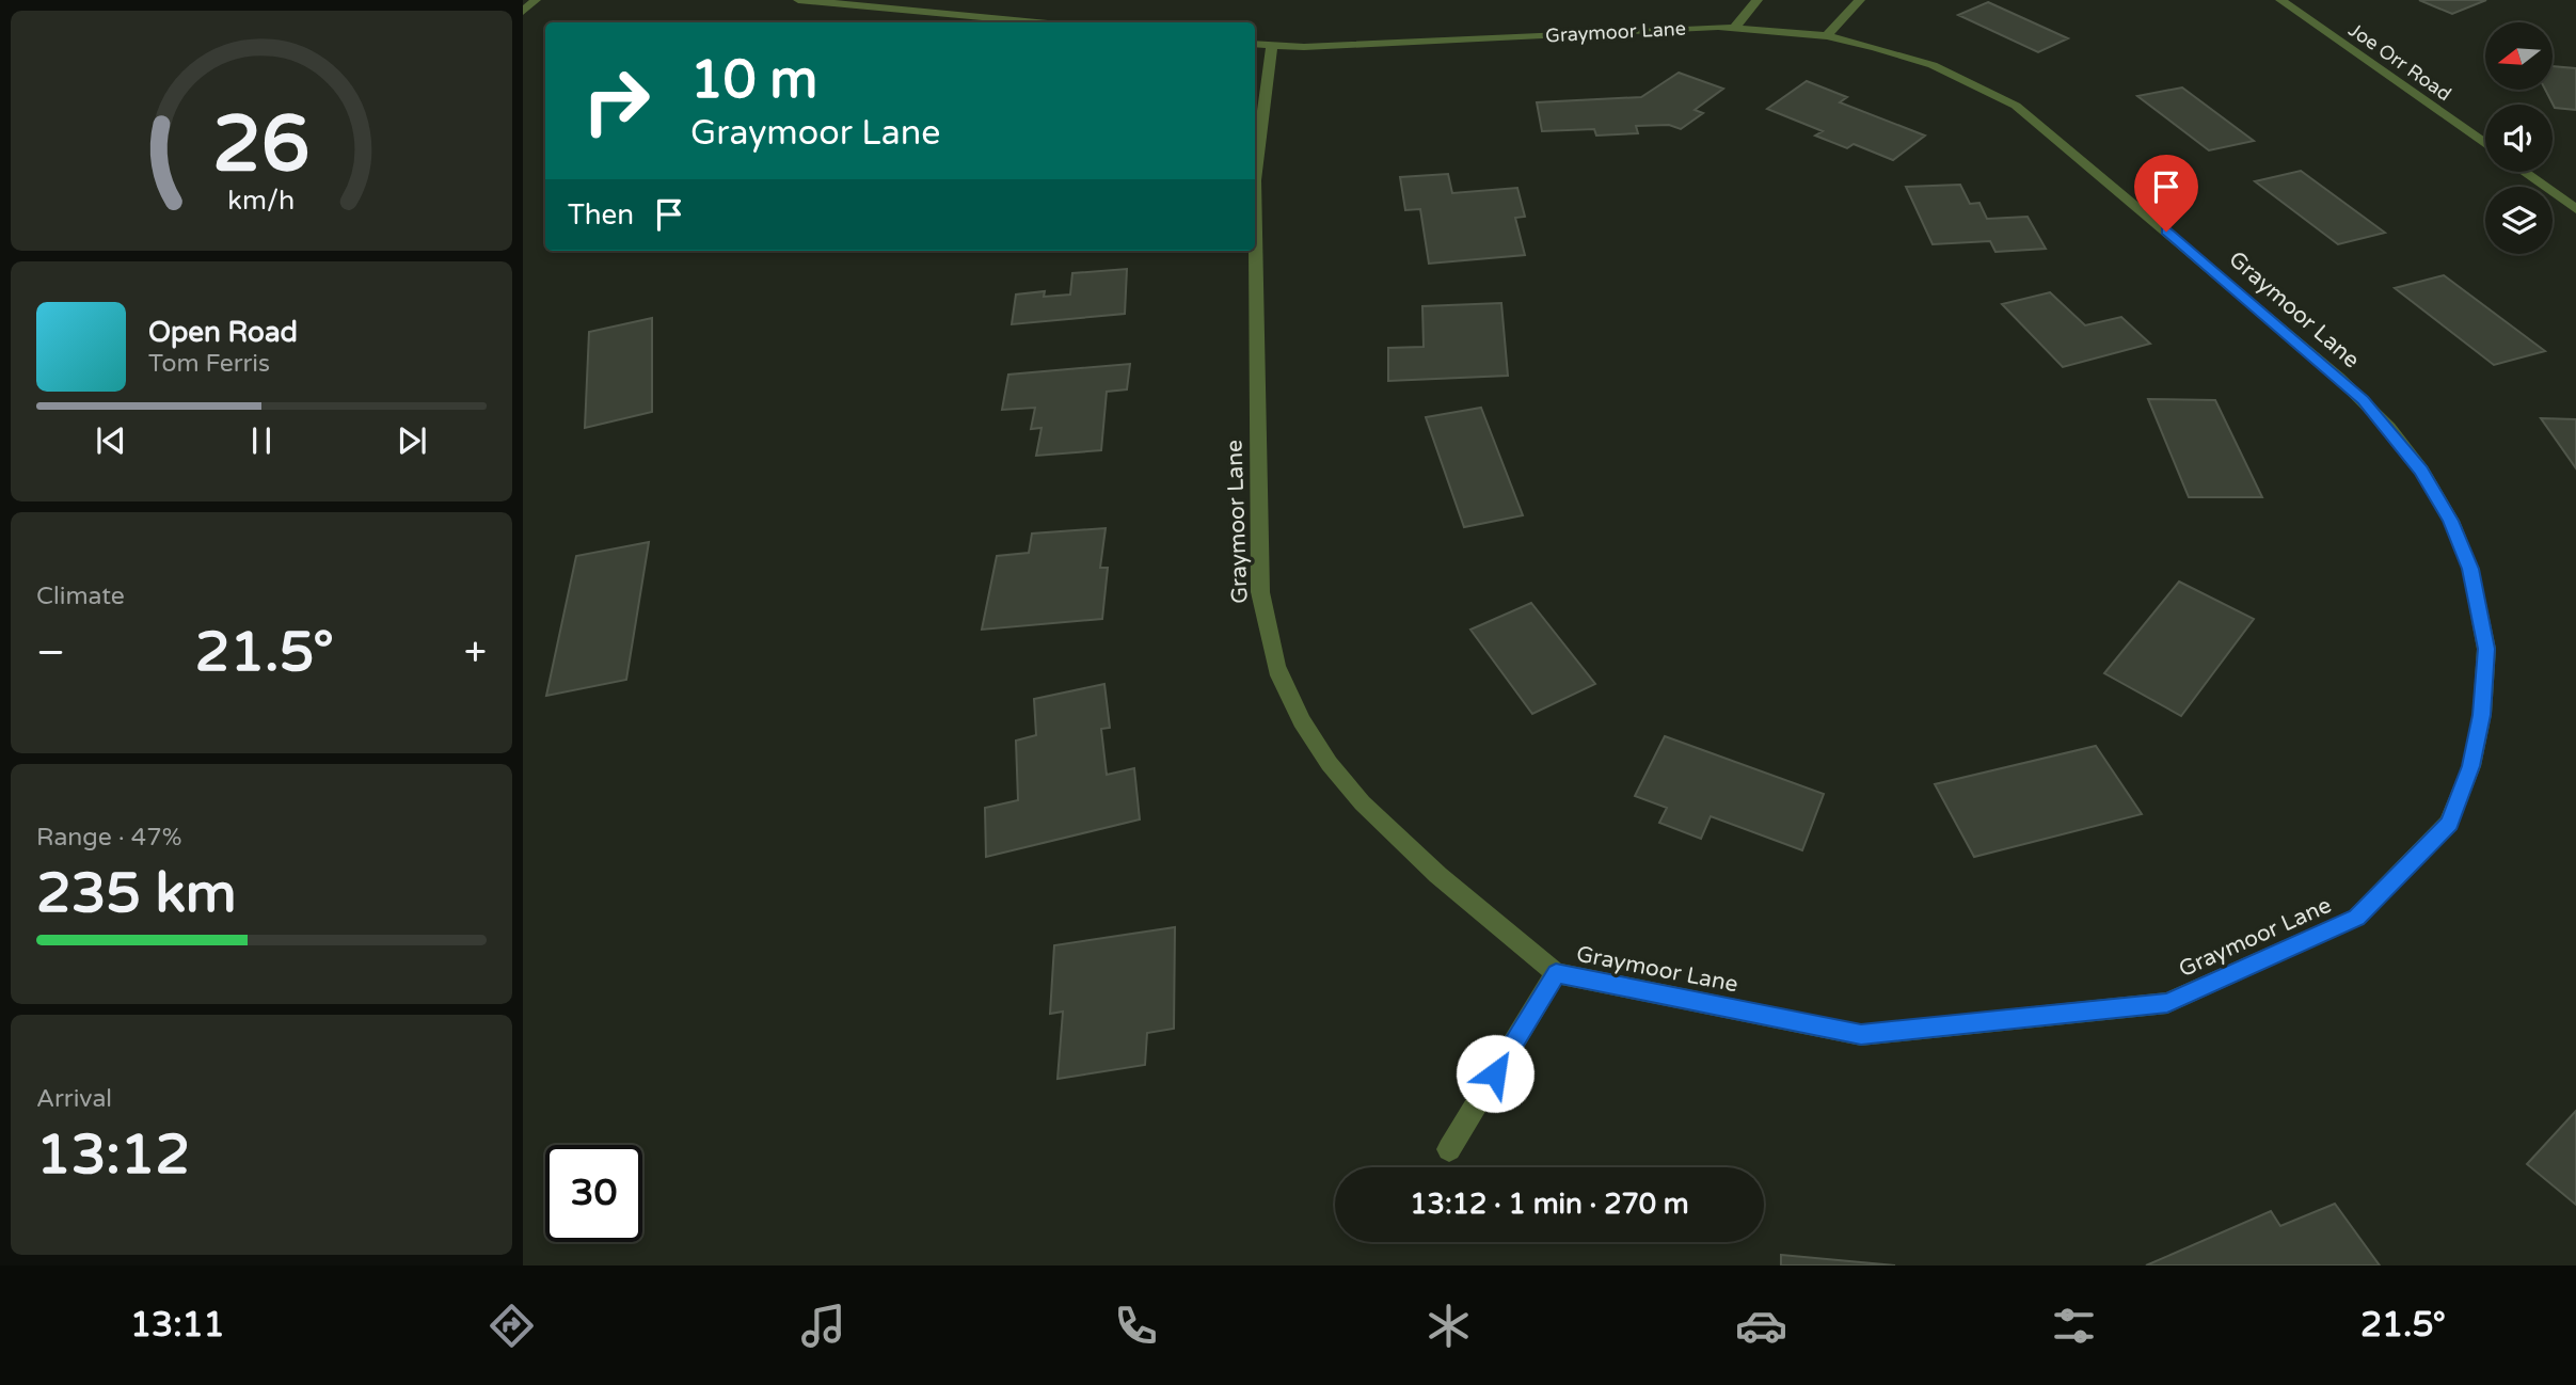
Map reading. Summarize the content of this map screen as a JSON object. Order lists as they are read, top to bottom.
{
  "streets": {
    "street": ["Graymoor Lane", "Joe Orr Road"]
  },
  "north": "left",
  "page": {
    "turn": ["10 m", "Graymoor Lane"],
    "then": "Then",
    "song": ["Open Road", "Tom Ferris"],
    "tile": [
      "Climate",
      ["Range · 47%", "235 km"],
      ["Arrival", "13:12"]
    ],
    "heat": ["−", "21.5°", "+"],
    "limit": "30",
    "trip": "13:12 · 1 min · 270 m",
    "tabs": ["13:11", "21.5°"],
    "gauge": ["26", "km/h"]
  }
}
